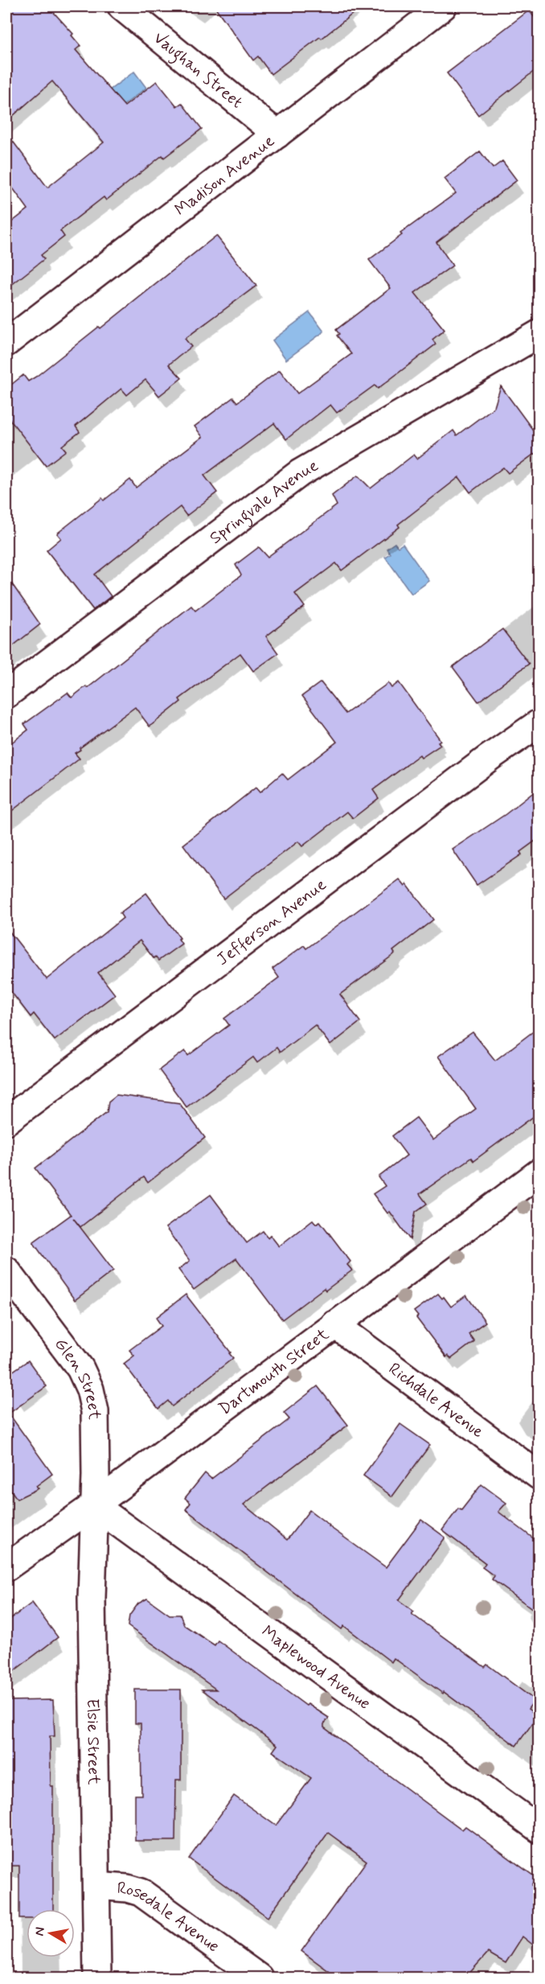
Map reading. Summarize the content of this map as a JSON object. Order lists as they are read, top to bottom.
{
  "streets": {
    "street": [
      "Vaughan Street",
      "Madison Avenue",
      "Springvale Avenue",
      "Jefferson Avenue",
      "Dartmouth Street",
      "Glen Street",
      "Richdale Avenue",
      "Maplewood Avenue",
      "Elsie Street",
      "Rosedale Avenue"
    ]
  },
  "crossings": [
    ["Vaughan Street", "Madison Avenue"],
    ["Dartmouth Street", "Glen Street"],
    ["Dartmouth Street", "Richdale Avenue"],
    ["Dartmouth Street", "Maplewood Avenue"],
    ["Dartmouth Street", "Elsie Street"],
    ["Glen Street", "Maplewood Avenue"],
    ["Glen Street", "Elsie Street"],
    ["Maplewood Avenue", "Elsie Street"],
    ["Elsie Street", "Rosedale Avenue"]
  ],
  "north": "left"
}
